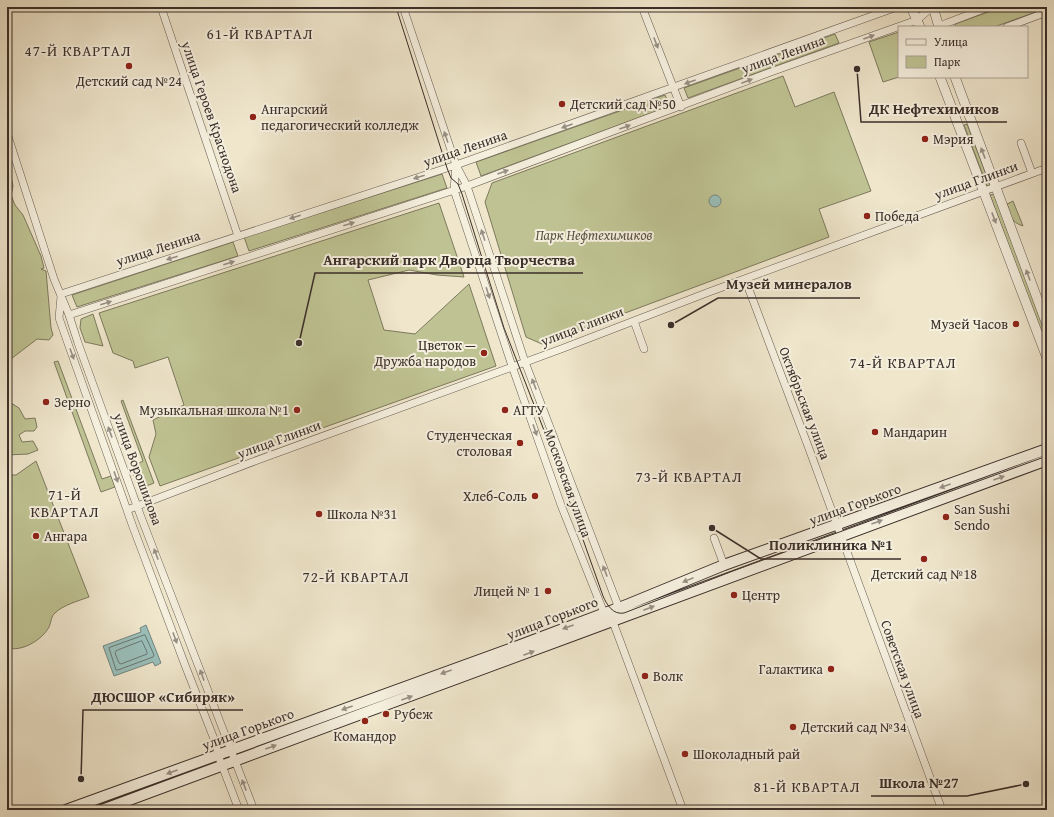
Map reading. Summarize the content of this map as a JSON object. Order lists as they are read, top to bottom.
{
  "streets": {
    "main road": ["улица Горького"],
    "street": [
      "улица Ленина",
      "улица Героев Краснодона",
      "улица Глинки",
      "Октябрьская улица",
      "улица Ворошилова",
      "Московская улица",
      "Советская улица"
    ]
  },
  "crossings": [
    ["улица Ленина", "улица Героев Краснодона"],
    ["улица Ленина", "улица Ворошилова"],
    ["улица Ленина", "Московская улица"],
    ["улица Глинки", "Октябрьская улица"],
    ["улица Глинки", "улица Ворошилова"],
    ["улица Глинки", "Московская улица"],
    ["Октябрьская улица", "улица Горького"],
    ["Октябрьская улица", "Советская улица"],
    ["улица Ворошилова", "улица Горького"],
    ["Московская улица", "улица Горького"],
    ["улица Горького", "Советская улица"]
  ],
  "districts": [
    "61-Й КВАРТАЛ",
    "47-Й КВАРТАЛ",
    "74-Й КВАРТАЛ",
    "73-Й КВАРТАЛ",
    "71-Й КВАРТАЛ",
    "72-Й КВАРТАЛ",
    "81-Й КВАРТАЛ"
  ],
  "parks": ["Парк Нефтехимиков"],
  "places": [
    "Детский сад №24",
    "ДК Нефтехимиков",
    "Детский сад №50",
    "Ангарский педагогический колледж",
    "Мэрия",
    "Победа",
    "Музей Часов",
    "Музей минералов",
    "Ангарский парк Дворца Творчества",
    "Цветок — Дружба народов",
    "Зерно",
    "Музыкальная школа №1",
    "АГТУ",
    "Мандарин",
    "Студенческая столовая",
    "Хлеб-Соль",
    "Школа №31",
    "San Sushi Sendo",
    "Поликлиника №1",
    "Ангара",
    "Детский сад №18",
    "Лицей № 1",
    "Центр",
    "Галактика",
    "Волк",
    "Рубеж",
    "Командор",
    "Детский сад №34",
    "Шоколадный рай",
    "ДЮСШОР «Сибиряк»",
    "Школа №27"
  ],
  "legend": ["Улица", "Парк"]
}
